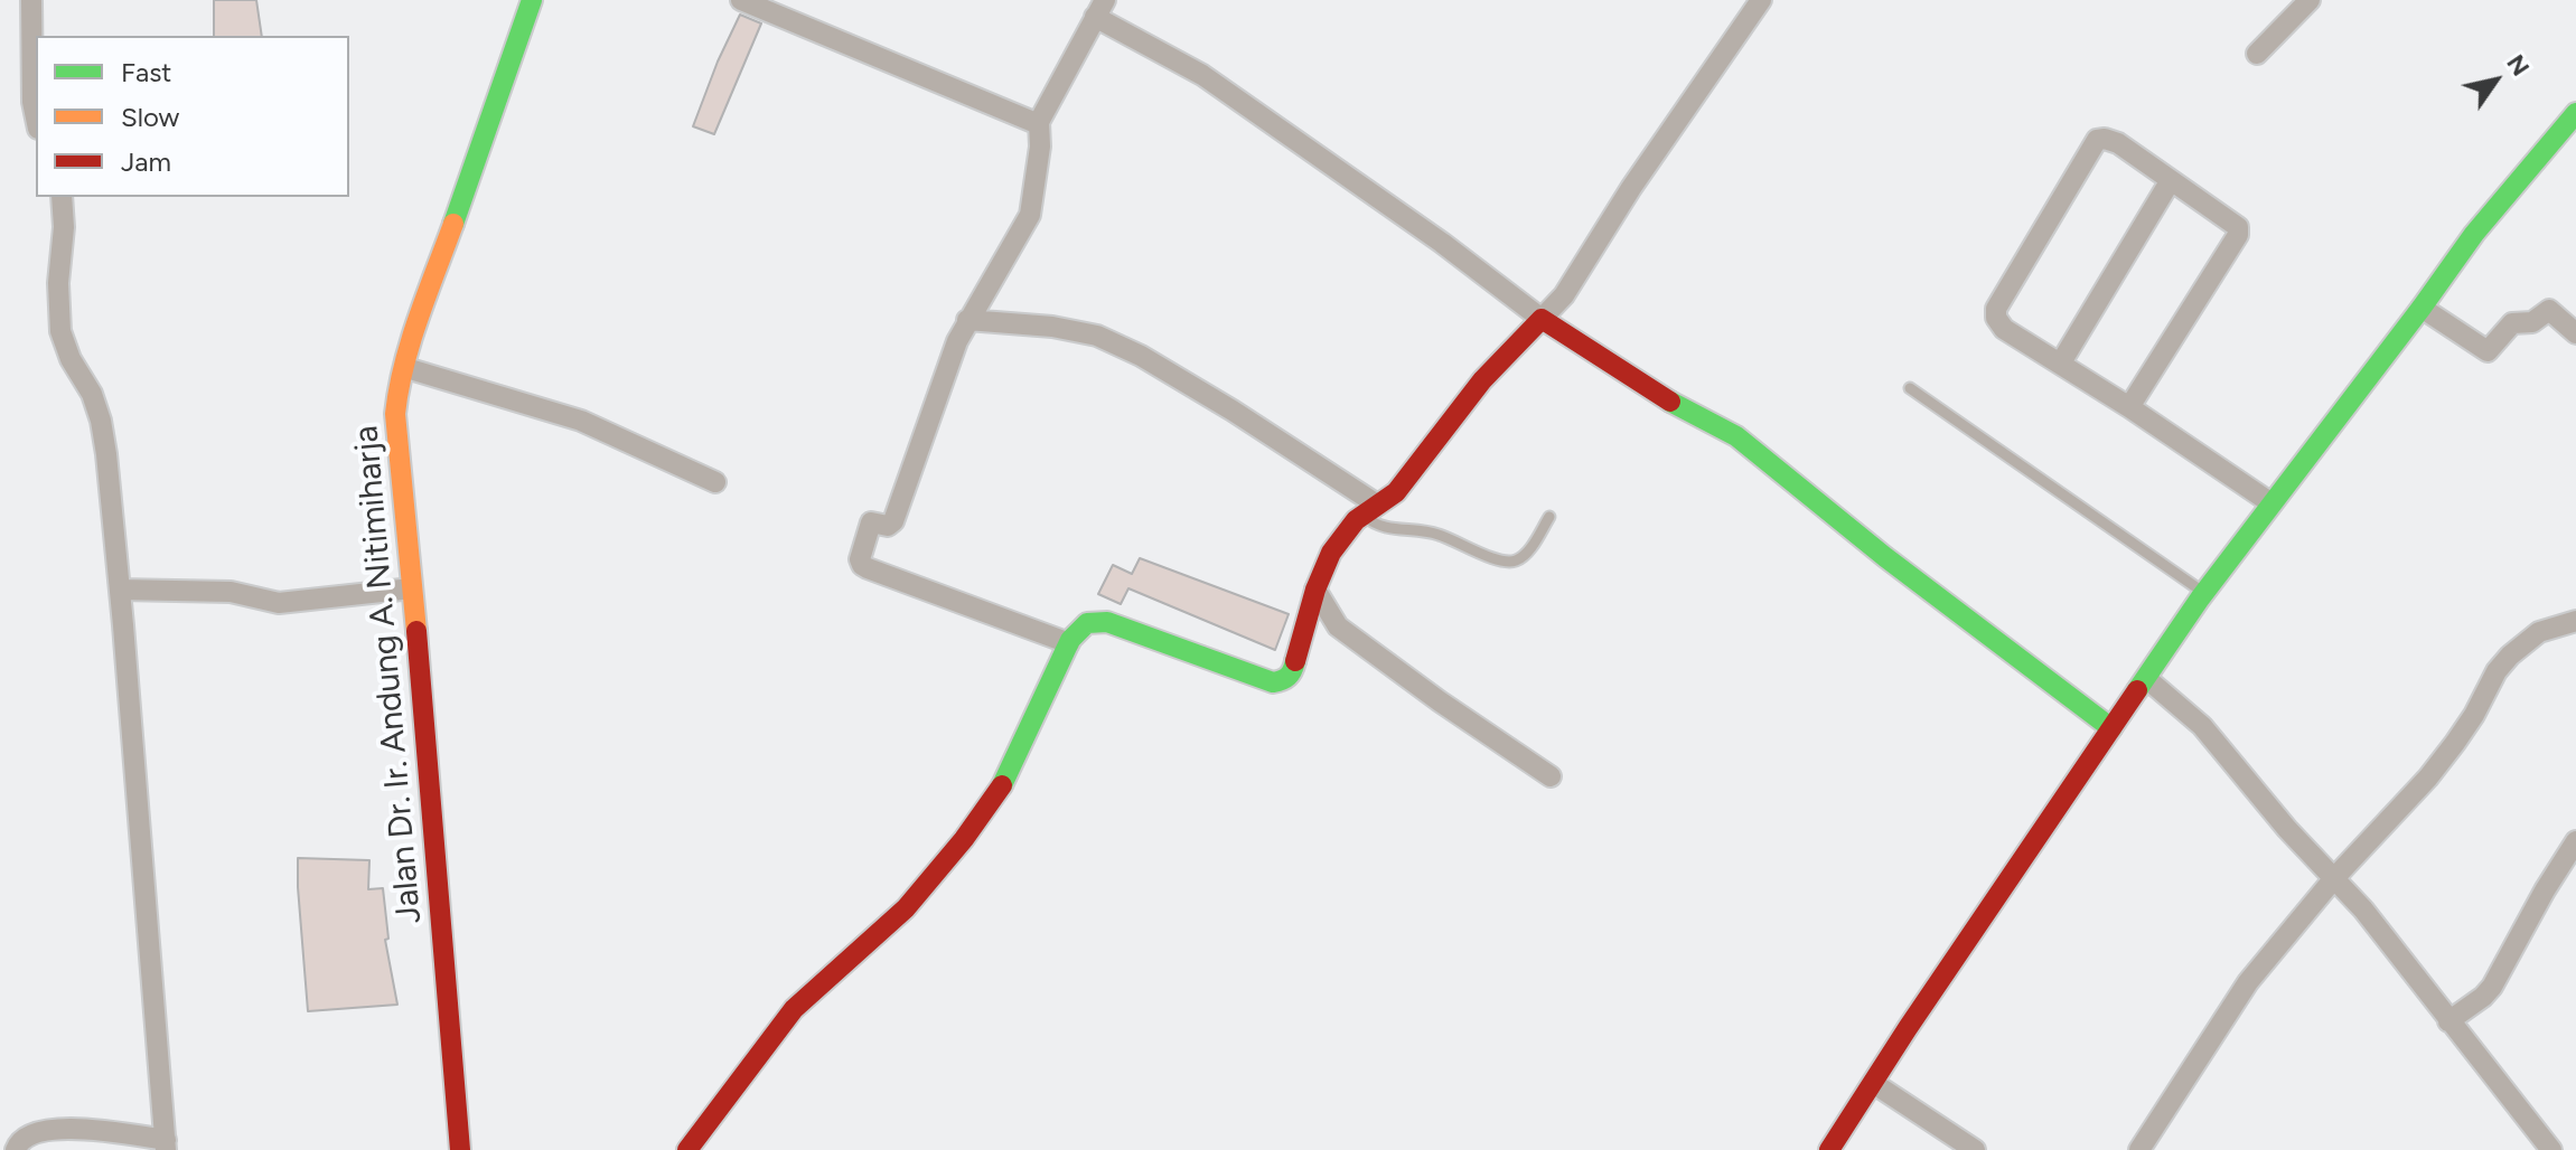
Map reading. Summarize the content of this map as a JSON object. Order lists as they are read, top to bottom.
{
  "streets": {
    "street": ["Jalan Dr. Ir. Andung A. Nitimiharja"]
  },
  "legend": ["Fast", "Slow", "Jam"],
  "north": "top right"
}
